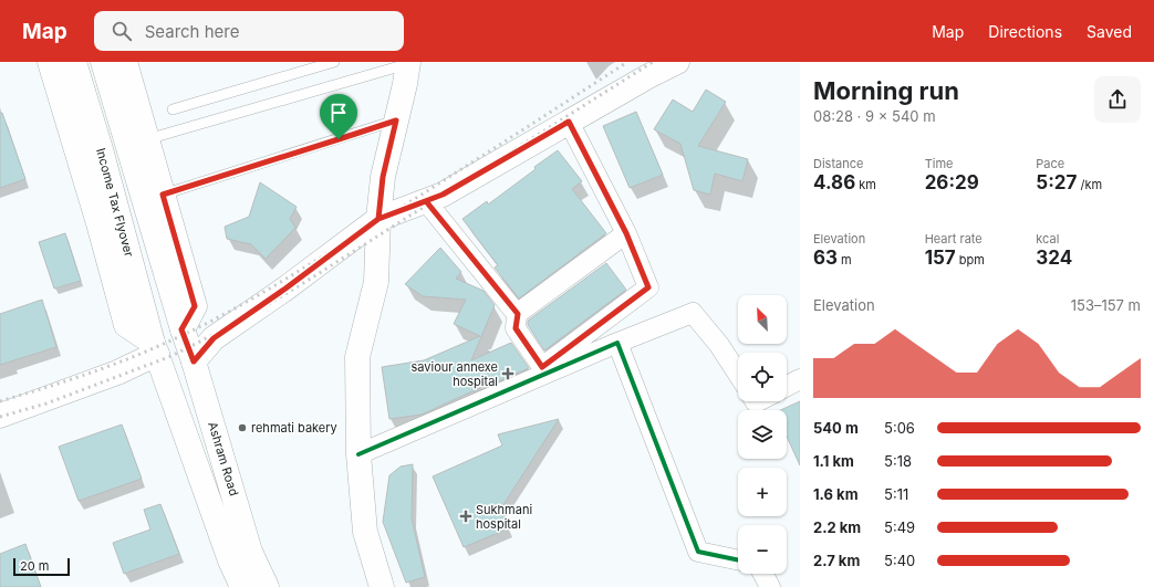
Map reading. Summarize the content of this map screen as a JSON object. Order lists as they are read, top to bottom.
{
  "streets": {
    "main road": ["Income Tax Flyover", "Ashram Road"]
  },
  "places": {
    "health": ["saviour annexe hospital", "Sukhmani hospital"],
    "other": ["rehmati bakery"]
  },
  "scale_bar": "20 m",
  "north": "top left",
  "page": {
    "header": "Map",
    "search": "Search here",
    "nav": ["Map", "Directions", "Saved"],
    "heading": ["Morning run", "08:28 · 9 × 540 m"],
    "stats": [
      ["Distance", "4.86 km"],
      ["Time", "26:29"],
      ["Pace", "5:27 /km"],
      ["Elevation", "63 m"],
      ["Heart rate", "157 bpm"],
      ["kcal", "324"]
    ],
    "chart": ["Elevation", "153–157 m"],
    "map_buttons": ["+", "−"],
    "list": [
      {
        "name": "540 m",
        "note": "5:06"
      },
      {
        "name": "1.1 km",
        "note": "5:18"
      },
      {
        "name": "1.6 km",
        "note": "5:11"
      },
      {
        "name": "2.2 km",
        "note": "5:49"
      },
      {
        "name": "2.7 km",
        "note": "5:40"
      }
    ],
    "scale": "20 m"
  }
}
